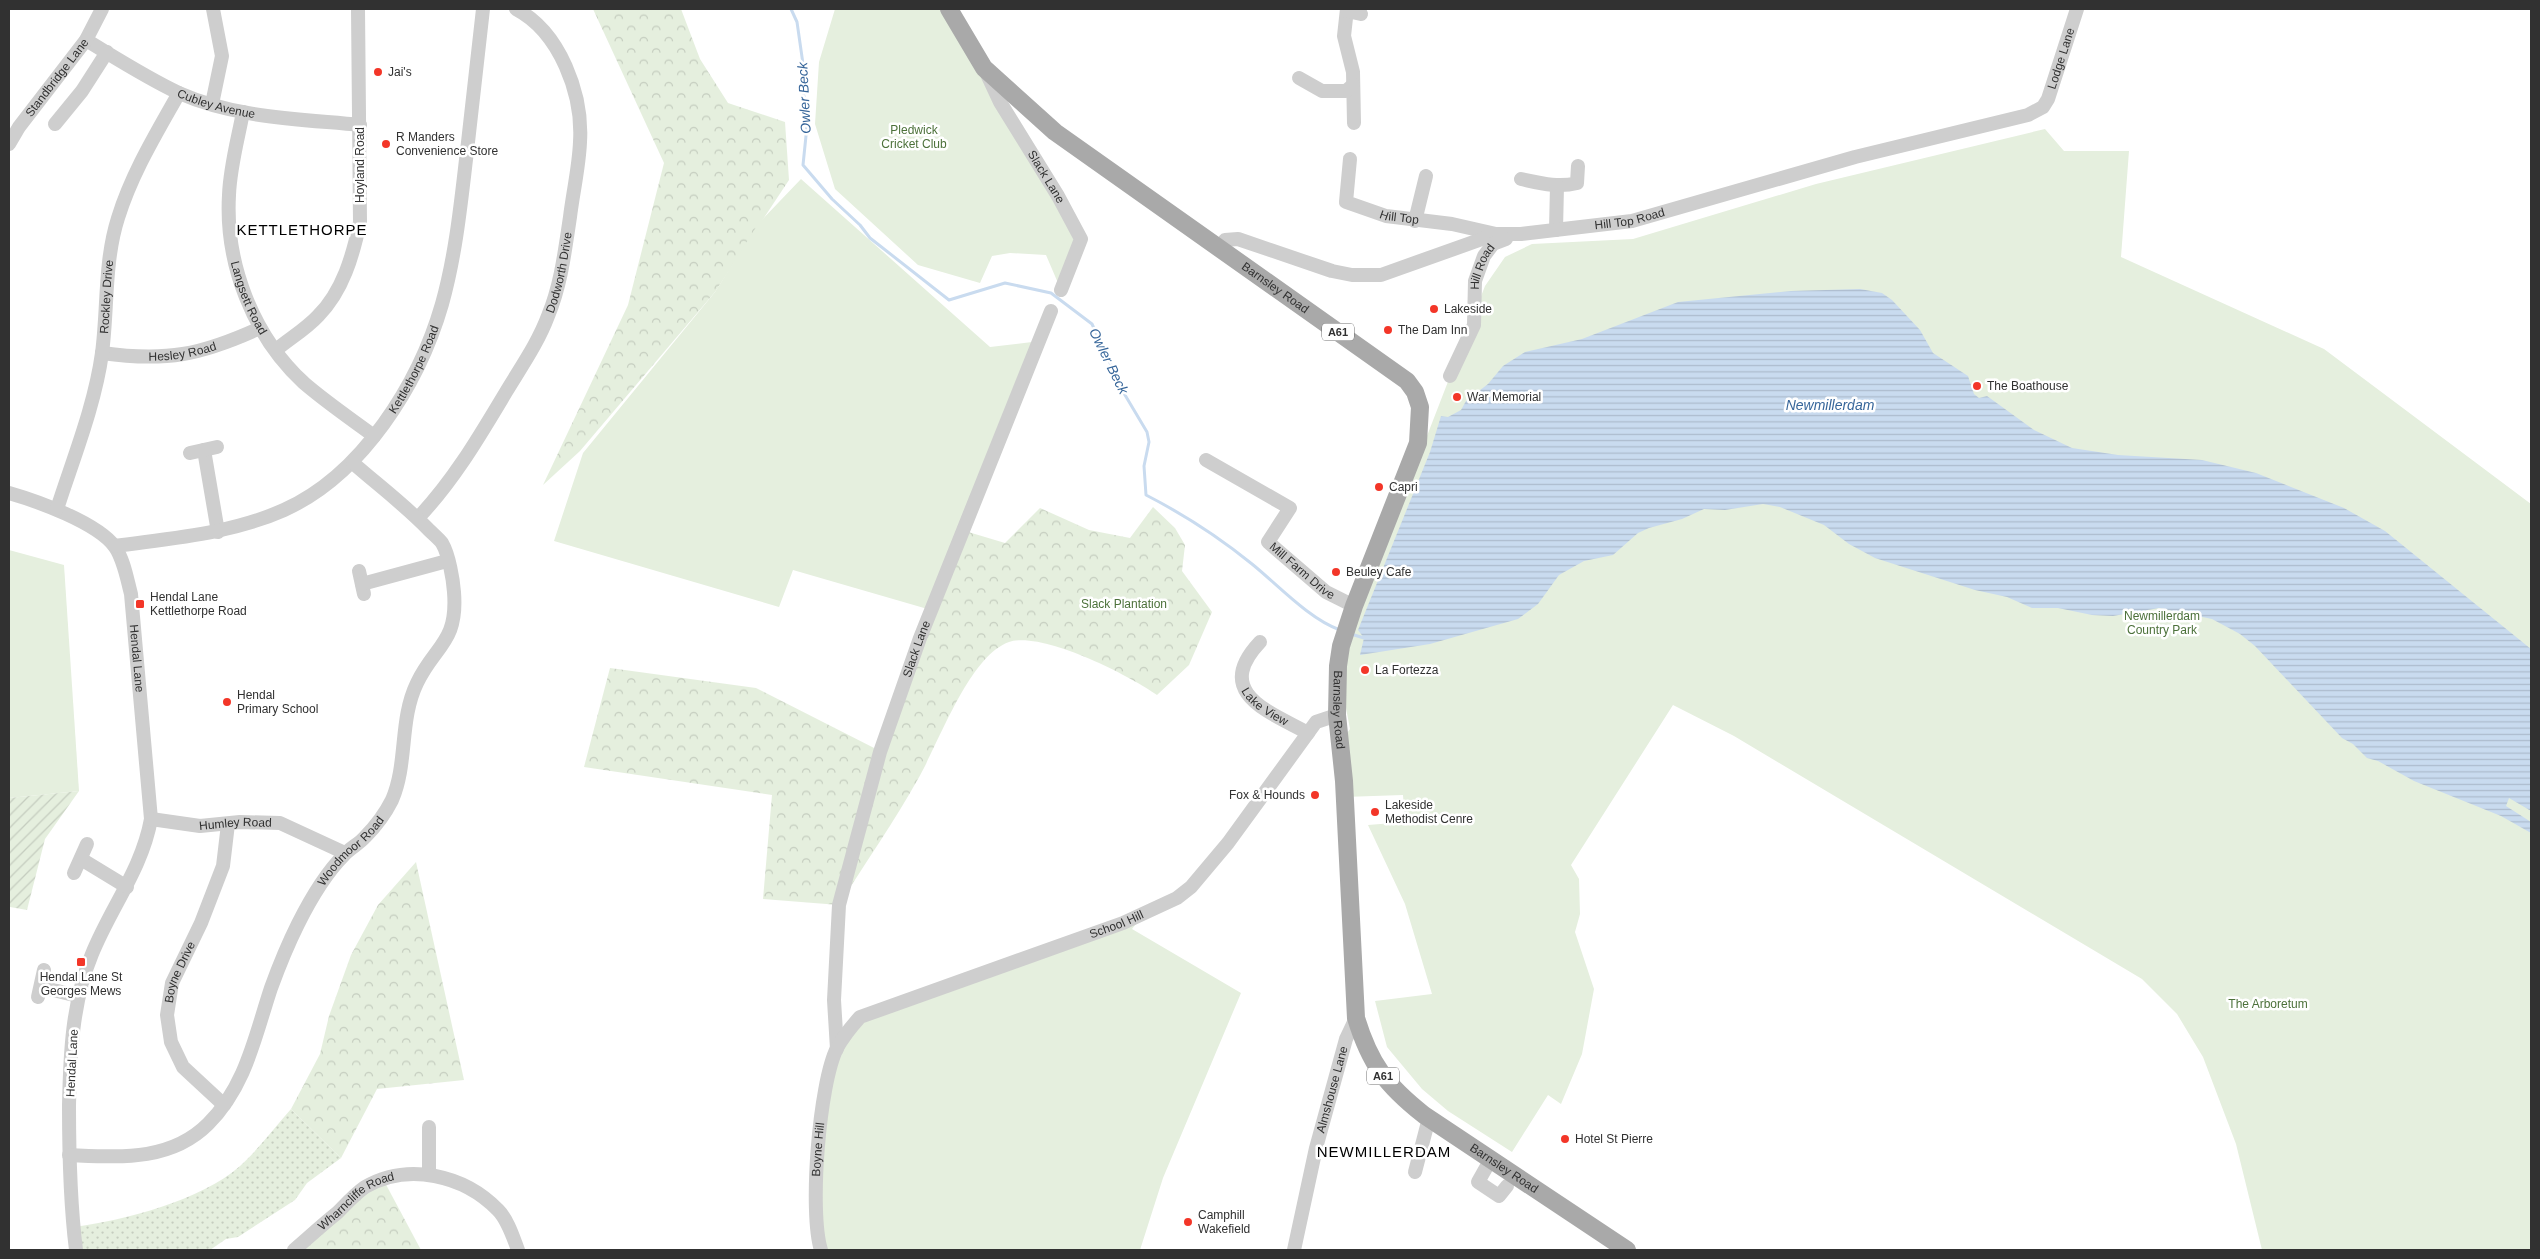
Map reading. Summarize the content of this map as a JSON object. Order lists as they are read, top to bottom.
{
  "streets": {
    "main road": ["Barnsley Road", "A61"],
    "street": [
      "Lodge Lane",
      "Standbridge Lane",
      "Cubley Avenue",
      "Hoyland Road",
      "Slack Lane",
      "Hill Top",
      "Hill Top Road",
      "Hill Road",
      "Dodworth Drive",
      "Rockley Drive",
      "Langsett Road",
      "Hesley Road",
      "Kettlethorpe Road",
      "Mill Farm Drive",
      "Hendal Lane",
      "Lake View",
      "Humley Road",
      "Woodmoor Road",
      "School Hill",
      "Boyne Drive",
      "Almshouse Lane",
      "Boyne Hill",
      "Wharncliffe Road"
    ]
  },
  "crossings": [
    ["Lodge Lane", "Hill Top Road"],
    ["Standbridge Lane", "Cubley Avenue"],
    ["Cubley Avenue", "Hoyland Road"],
    ["Cubley Avenue", "Rockley Drive"],
    ["Cubley Avenue", "Langsett Road"],
    ["Hoyland Road", "Langsett Road"],
    ["Slack Lane", "Barnsley Road"],
    ["Slack Lane", "Boyne Hill"],
    ["Hill Top", "Hill Top Road"],
    ["Hill Top Road", "Hill Road"],
    ["Hill Top Road", "Barnsley Road"],
    ["Dodworth Drive", "Woodmoor Road"],
    ["Barnsley Road", "Mill Farm Drive"],
    ["Barnsley Road", "School Hill"],
    ["Barnsley Road", "Almshouse Lane"],
    ["Rockley Drive", "Hesley Road"],
    ["Langsett Road", "Hesley Road"],
    ["Langsett Road", "Kettlethorpe Road"],
    ["Kettlethorpe Road", "Hendal Lane"],
    ["Kettlethorpe Road", "Woodmoor Road"],
    ["Hendal Lane", "Humley Road"],
    ["Hendal Lane", "Woodmoor Road"],
    ["Lake View", "School Hill"],
    ["Humley Road", "Woodmoor Road"],
    ["Humley Road", "Boyne Drive"],
    ["Woodmoor Road", "Boyne Drive"]
  ],
  "districts": ["KETTLETHORPE", "NEWMILLERDAM"],
  "water": ["Owler Beck", "Newmillerdam"],
  "parks": [
    "Pledwick Cricket Club",
    "Slack Plantation",
    "Newmillerdam Country Park",
    "The Arboretum"
  ],
  "places": {
    "other": [
      "Jai's",
      "R Manders Convenience Store",
      "Lakeside",
      "The Dam Inn",
      "The Boathouse",
      "War Memorial",
      "Capri",
      "Beuley Cafe",
      "La Fortezza",
      "Hendal Primary School",
      "Fox & Hounds",
      "Lakeside Methodist Cenre",
      "Hotel St Pierre",
      "Camphill Wakefield"
    ],
    "transit": ["Hendal Lane Kettlethorpe Road", "Hendal Lane St Georges Mews"]
  }
}
